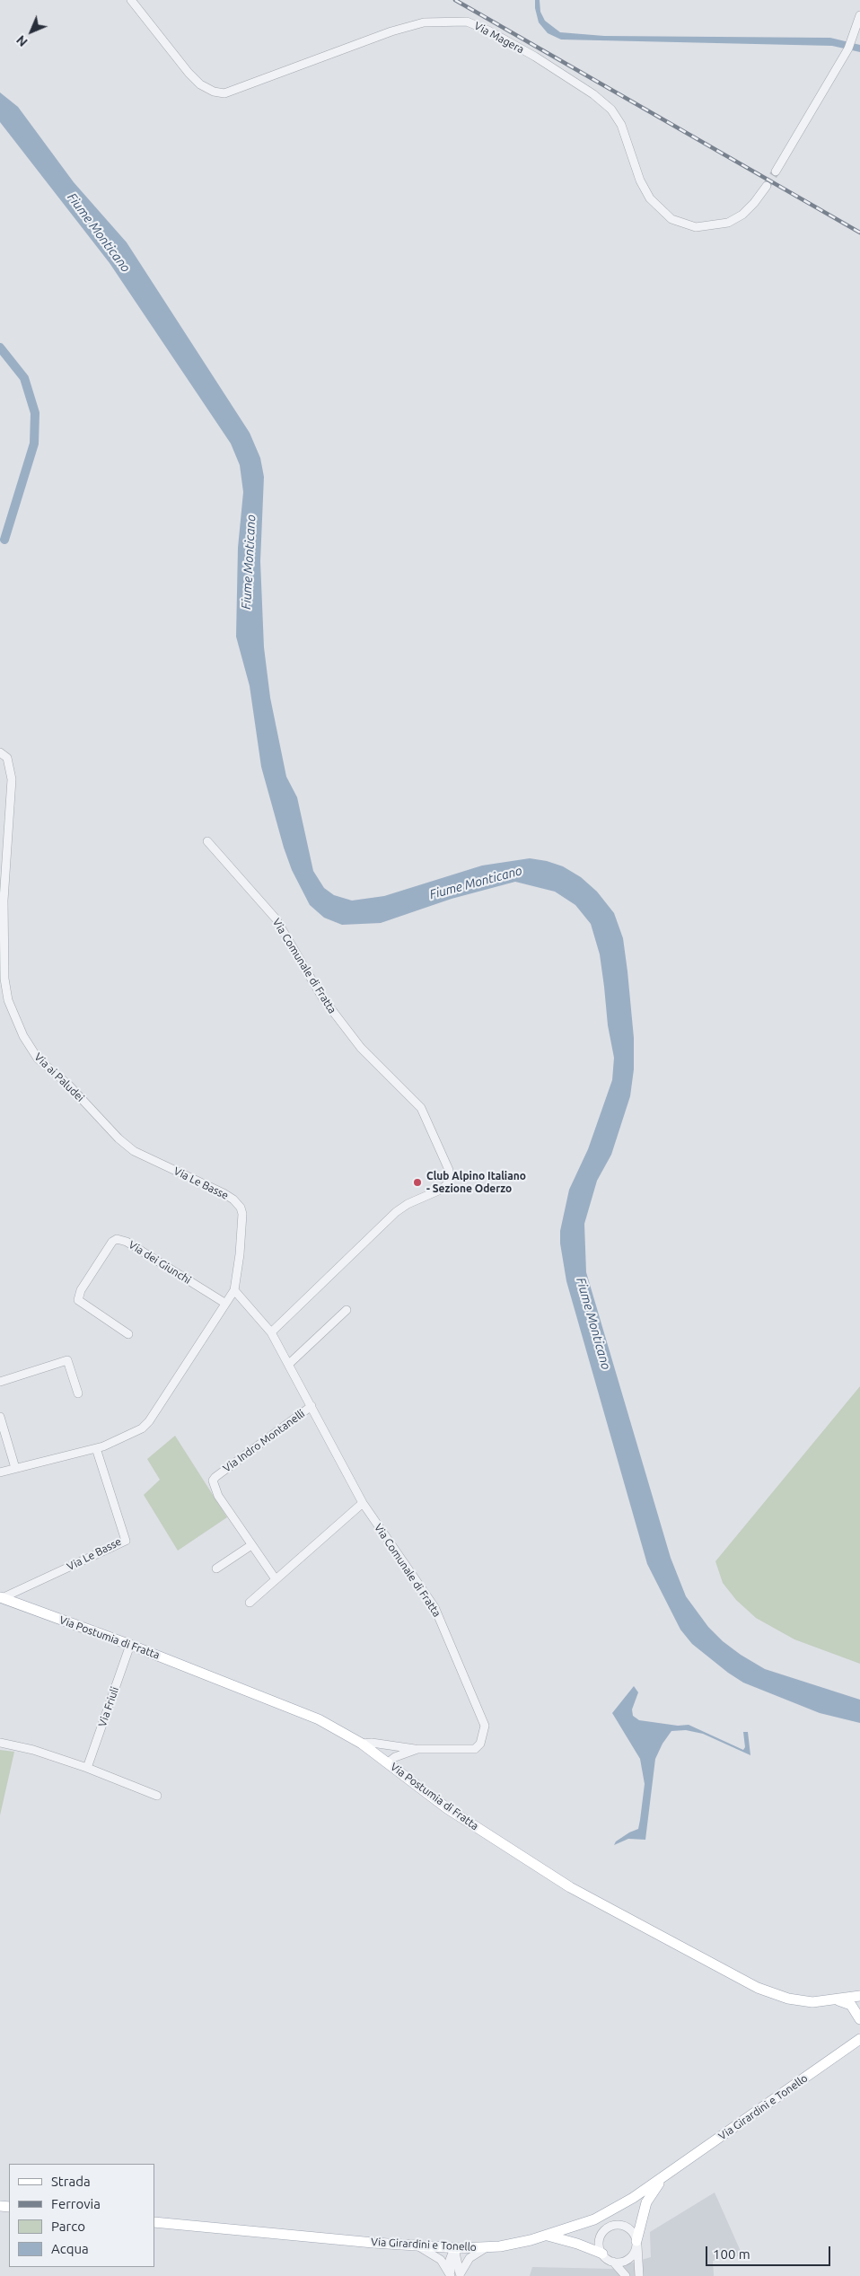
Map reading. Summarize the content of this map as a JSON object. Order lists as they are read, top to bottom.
{
  "streets": {
    "main road": ["Via Postumia di Fratta", "Via Girardini e Tonello"],
    "street": [
      "Via Magera",
      "Via Comunale di Fratta",
      "Via ai Paludei",
      "Via Le Basse",
      "Via dei Giunchi",
      "Via Indro Montanelli",
      "Via Friuli"
    ]
  },
  "crossings": [
    ["Via Comunale di Fratta", "Via Indro Montanelli"],
    ["Via Comunale di Fratta", "Via Postumia di Fratta"],
    ["Via ai Paludei", "Via Le Basse"],
    ["Via Le Basse", "Via dei Giunchi"],
    ["Via Le Basse", "Via Postumia di Fratta"],
    ["Via Postumia di Fratta", "Via Friuli"]
  ],
  "water": ["Fiume Monticano"],
  "places": ["Club Alpino Italiano - Sezione Oderzo"],
  "legend": [
    "Strada",
    "Ferrovia",
    "Parco",
    "Acqua"
  ],
  "scale_bar": "100 m",
  "north": "bottom left"
}
